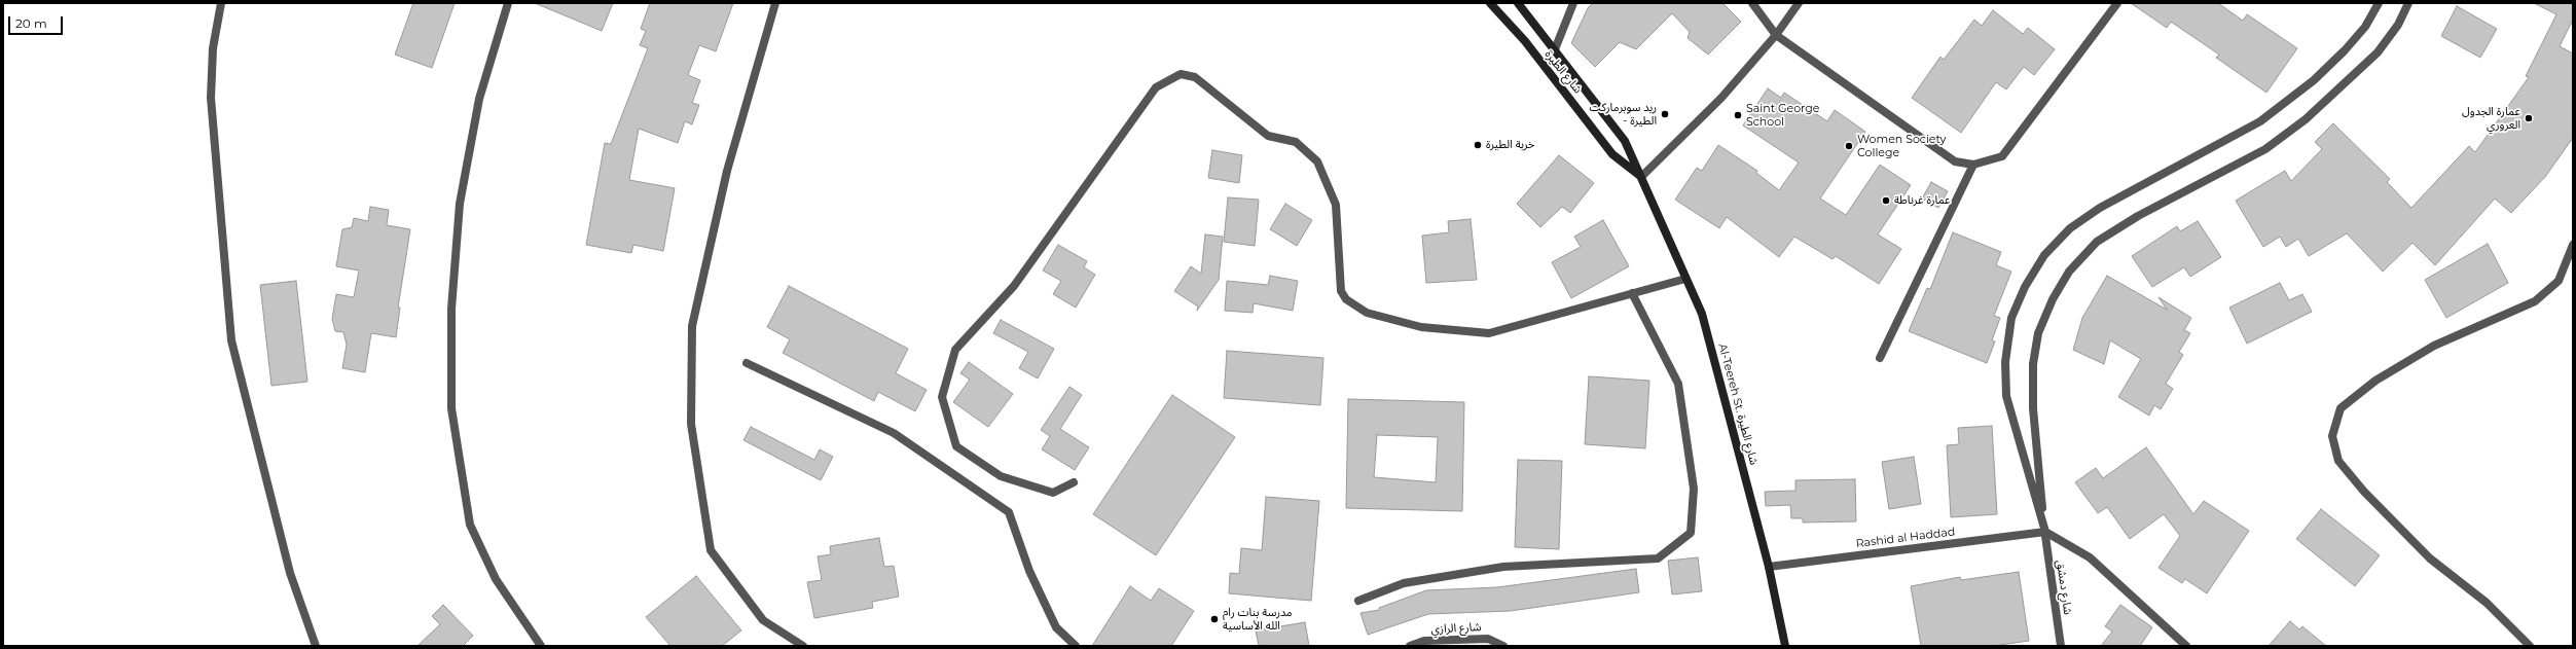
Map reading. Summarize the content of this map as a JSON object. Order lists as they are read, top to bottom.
{
  "streets": {
    "main road": ["شارع الطيرة", "Al-Teereh St. شارع الطيرة"],
    "street": ["Rashid al Haddad", "شارع دمشق", "شارع الرازي"]
  },
  "crossings": [
    ["شارع الطيرة", "Al-Teereh St. شارع الطيرة"],
    ["Al-Teereh St. شارع الطيرة", "Rashid al Haddad"],
    ["Rashid al Haddad", "شارع دمشق"]
  ],
  "places": [
    "ريد سوبرماركت - الطيرة",
    "Saint George School",
    "عمارة الجدول العروري",
    "خربة الطيرة",
    "Women Society College",
    "عمارة غرناطة",
    "مدرسة بنات رام الله الأساسية"
  ],
  "scale_bar": "20 m"
}
